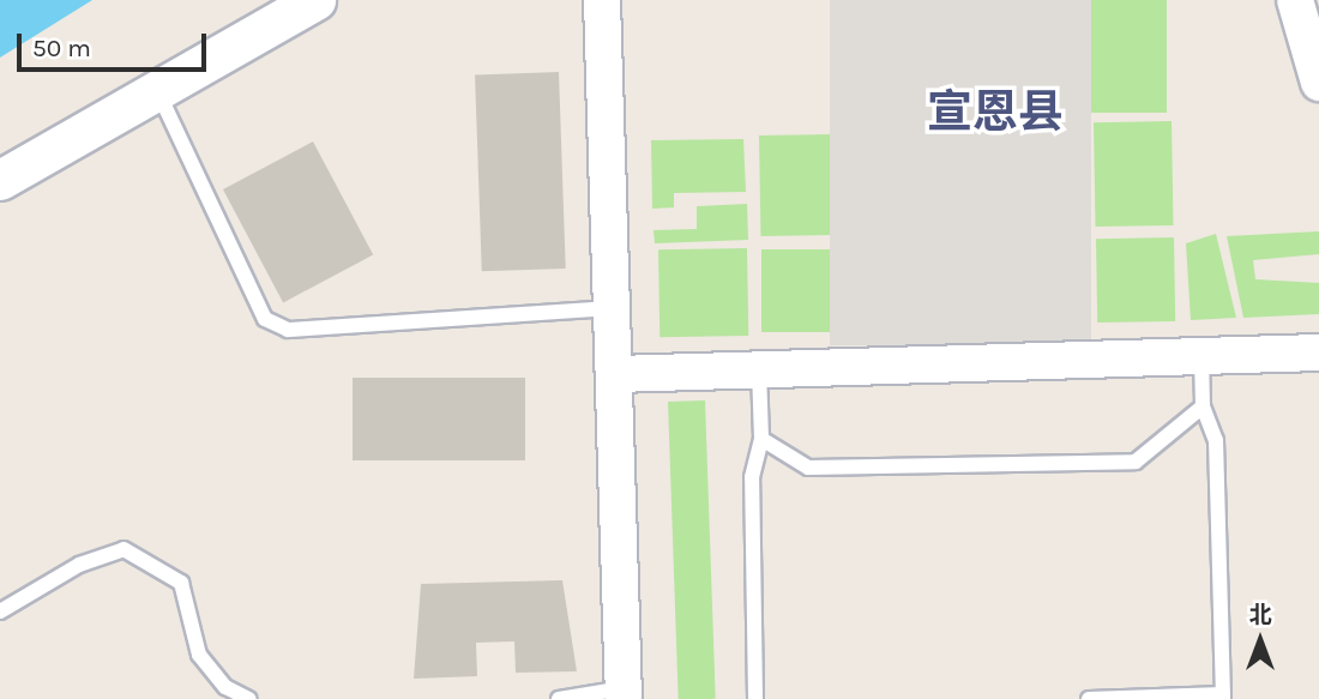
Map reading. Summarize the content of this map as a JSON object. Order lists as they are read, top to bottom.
{
  "districts": ["宣恩县"],
  "scale_bar": "50 m",
  "north": "top"
}
